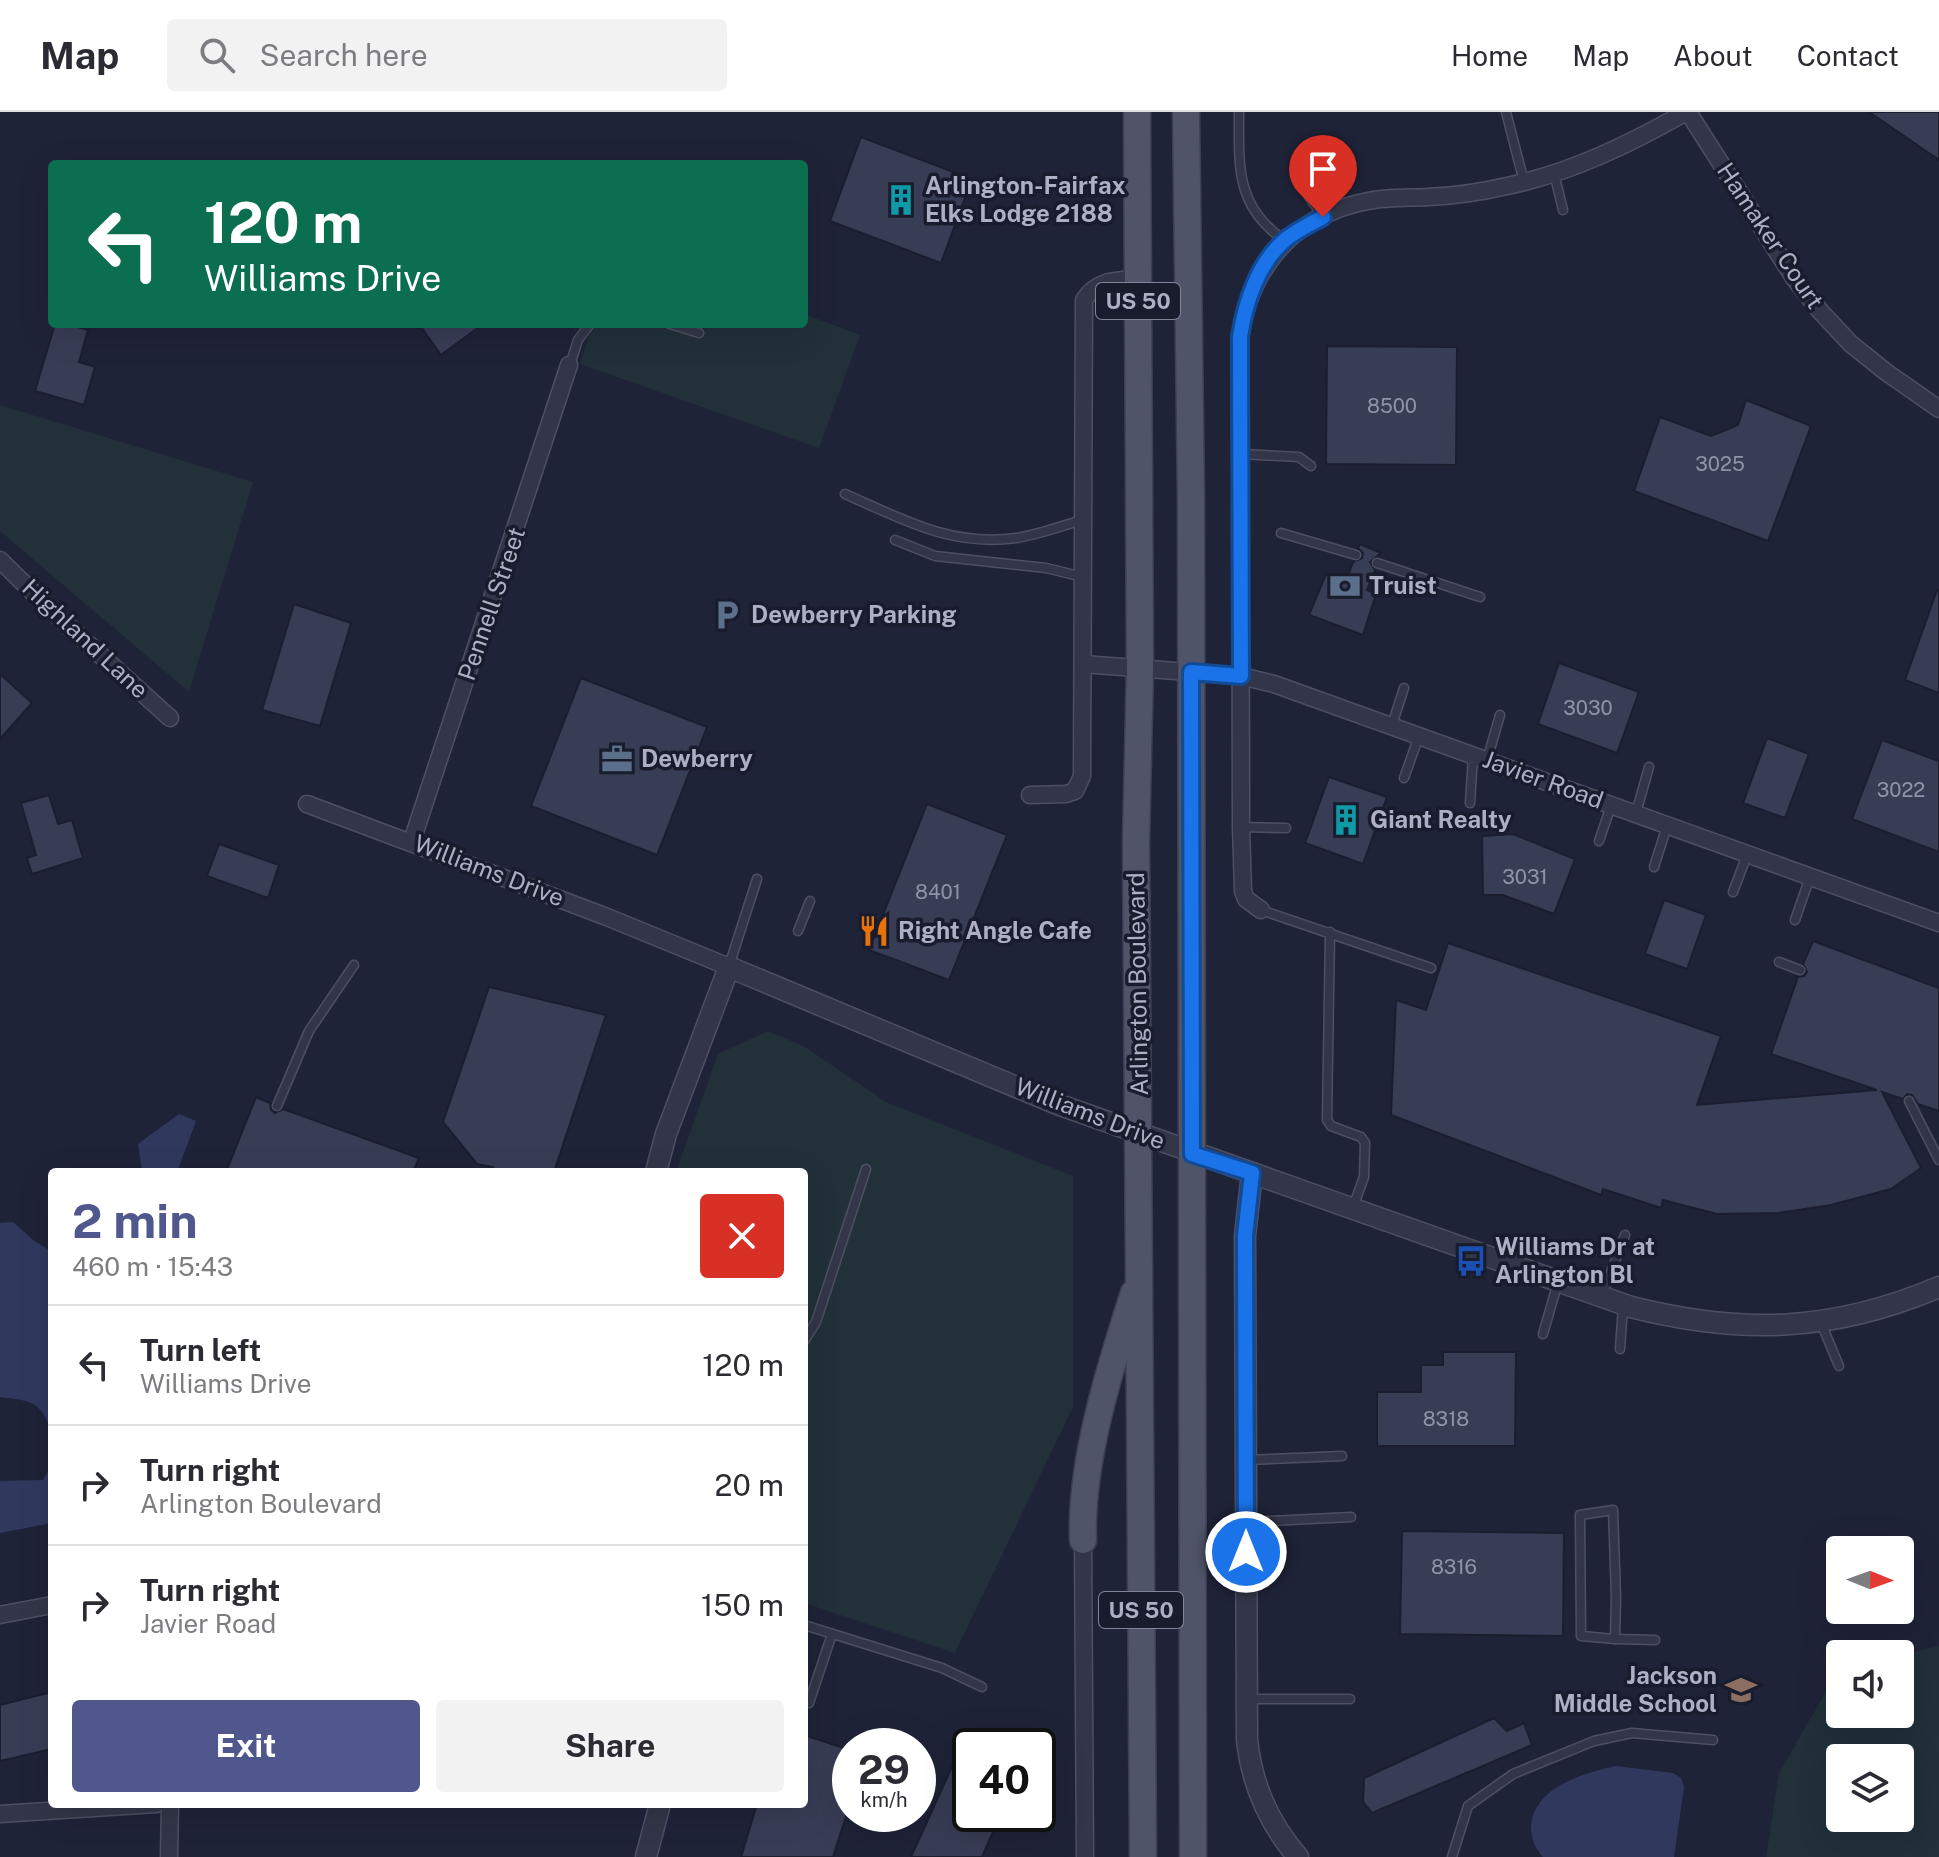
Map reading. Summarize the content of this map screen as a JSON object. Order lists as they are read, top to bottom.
{
  "streets": {
    "main road": ["US 50", "Arlington Boulevard"],
    "street": [
      "Hamaker Court",
      "Pennell Street",
      "Highland Lane",
      "Javier Road",
      "Williams Drive"
    ]
  },
  "crossings": [
    ["US 50", "Javier Road"],
    ["US 50", "Williams Drive"],
    ["Pennell Street", "Williams Drive"],
    ["Javier Road", "Arlington Boulevard"],
    ["Williams Drive", "Arlington Boulevard"]
  ],
  "places": {
    "building": ["Arlington-Fairfax Elks Lodge 2188", "Giant Realty"],
    "bank": ["Truist"],
    "parking": ["Dewberry Parking"],
    "office": ["Dewberry"],
    "restaurant": ["Right Angle Cafe"],
    "bus stop": ["Williams Dr at Arlington Bl"],
    "school or university": ["Jackson Middle School"]
  },
  "house_numbers": [
    "8500",
    "3025",
    "3030",
    "3022",
    "3031",
    "8401",
    "8318",
    "8316"
  ],
  "north": "right",
  "page": {
    "header": "Map",
    "search": "Search here",
    "nav": [
      "Home",
      "Map",
      "About",
      "Contact"
    ],
    "turn": ["120 m", "Williams Drive"],
    "heading": ["2 min", "460 m · 15:43"],
    "list": [
      {
        "name": "Turn left",
        "note": "Williams Drive",
        "value": "120 m"
      },
      {
        "name": "Turn right",
        "note": "Arlington Boulevard",
        "value": "20 m"
      },
      {
        "name": "Turn right",
        "note": "Javier Road",
        "value": "150 m"
      }
    ],
    "buttons": ["Exit", "Share"],
    "speed": "29 km/h",
    "limit": "40"
  }
}
